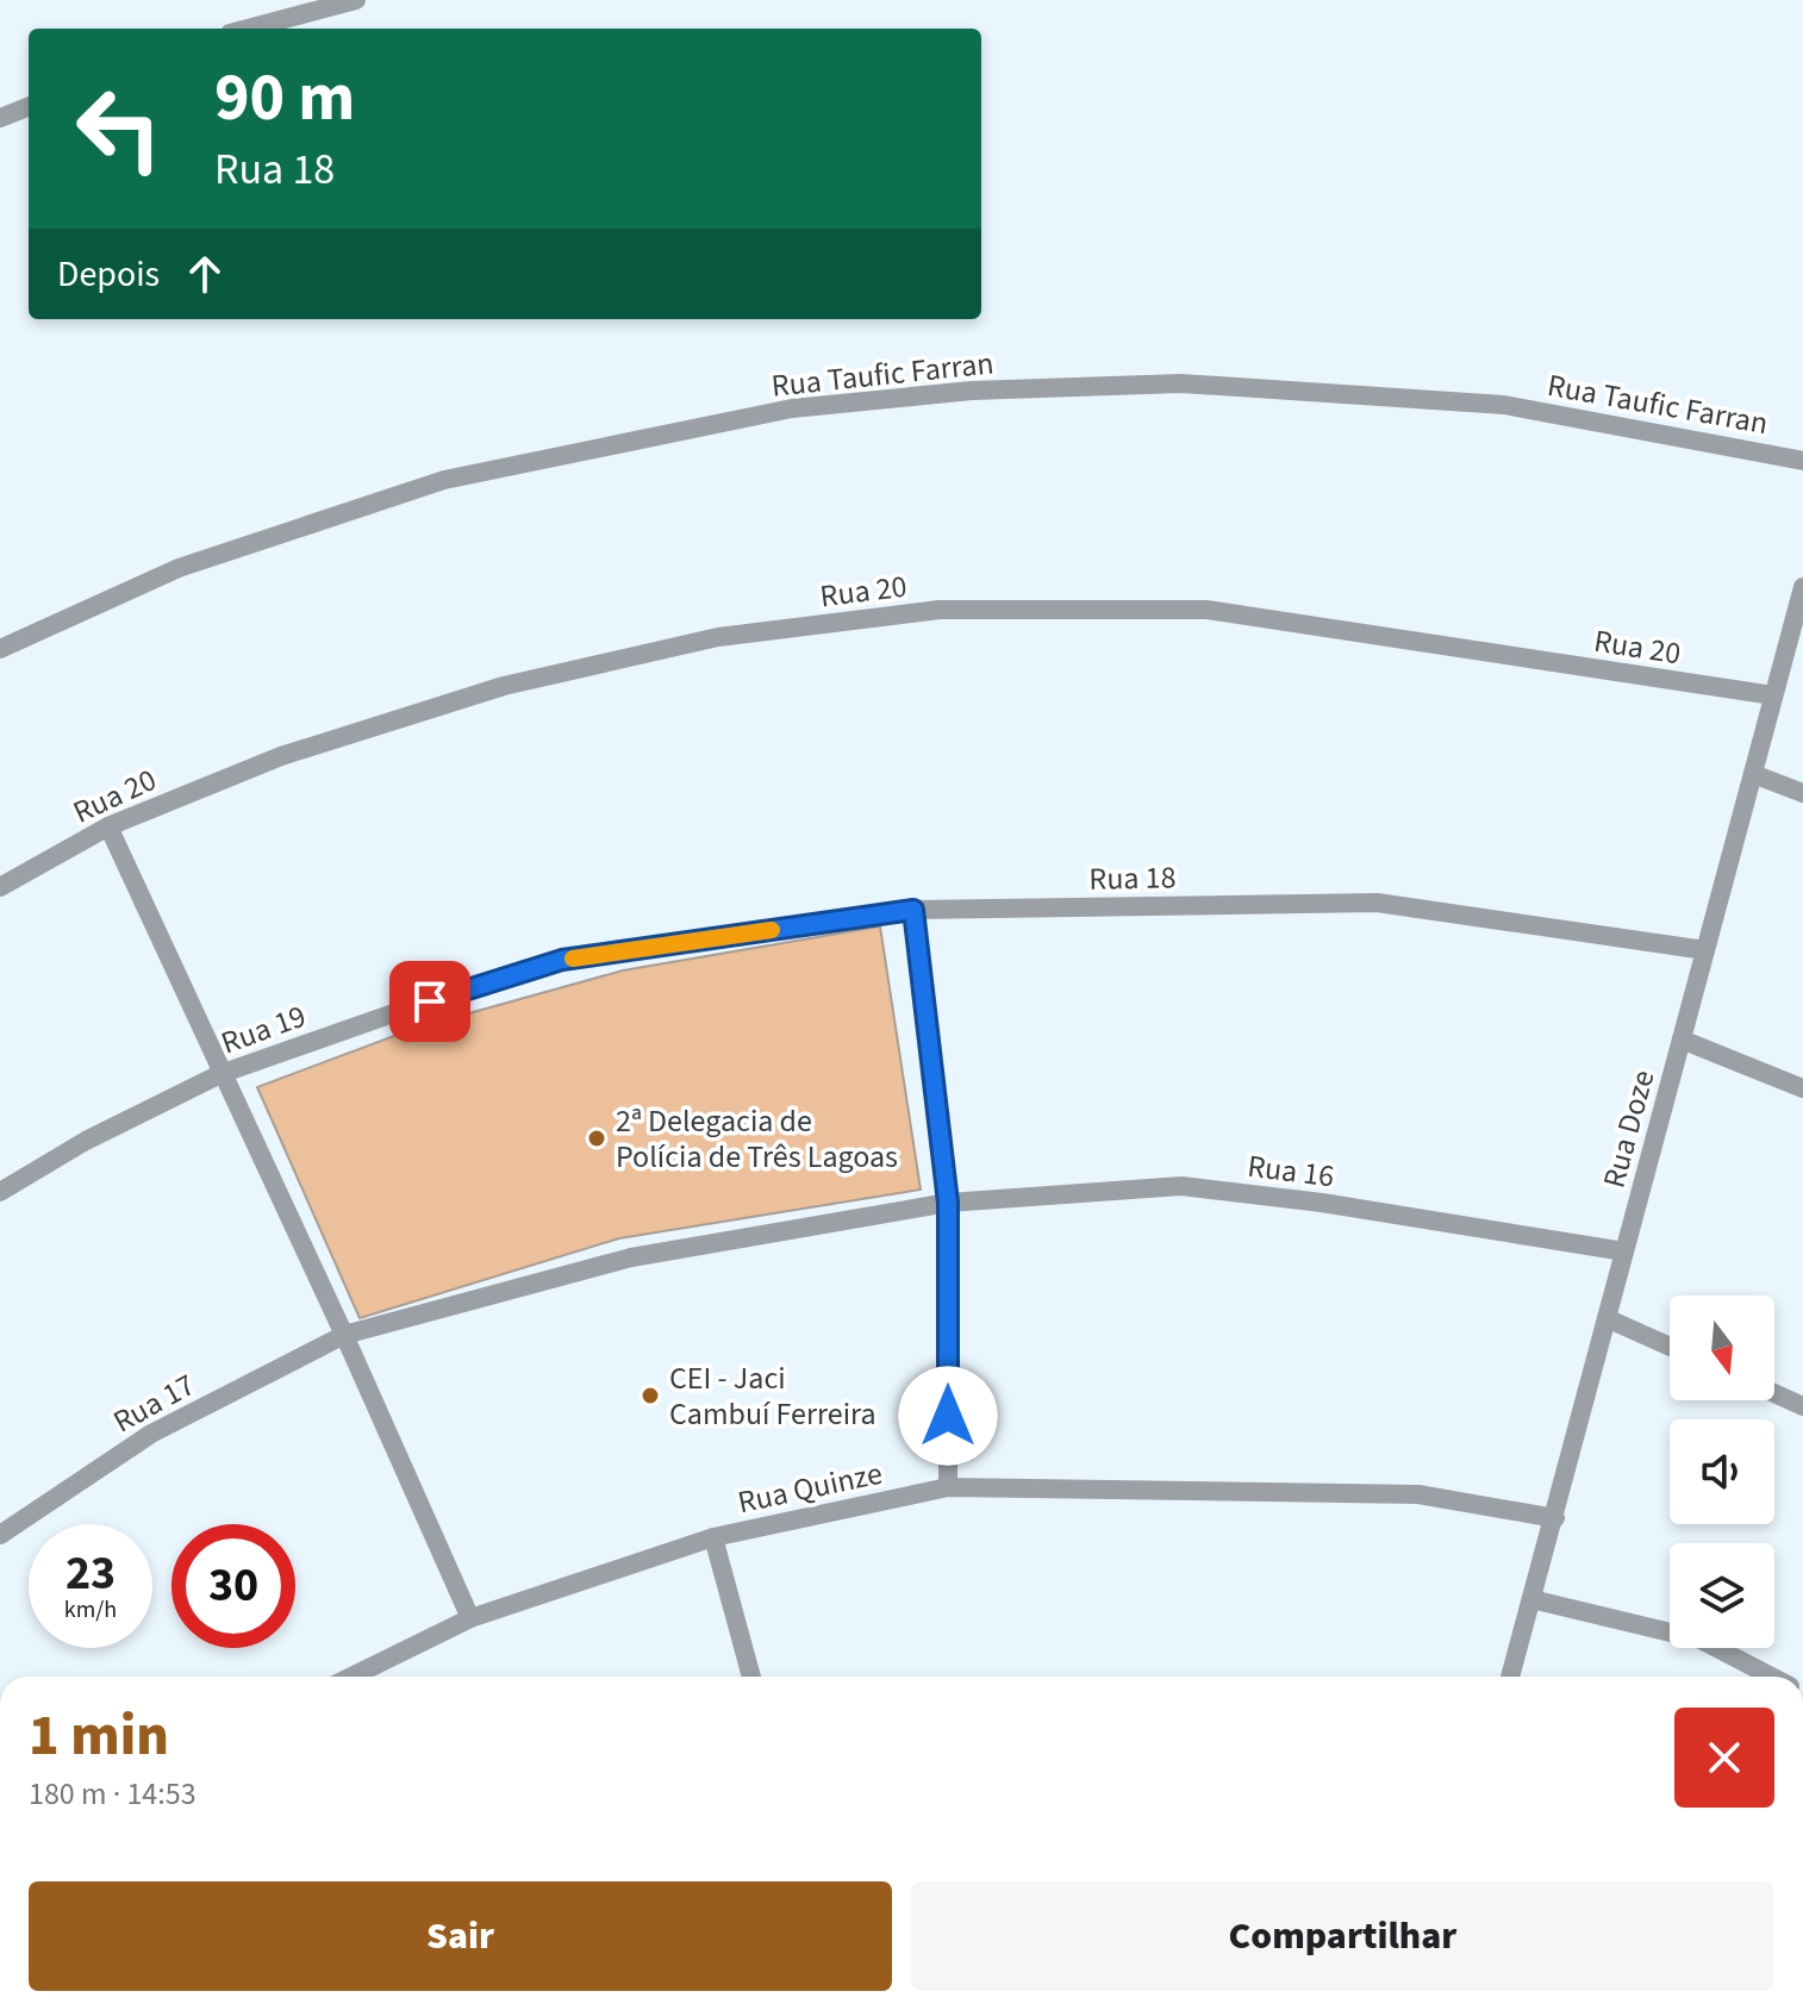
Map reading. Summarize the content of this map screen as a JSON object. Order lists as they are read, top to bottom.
{
  "streets": {
    "street": [
      "Rua Taufic Farran",
      "Rua 20",
      "Rua 18",
      "Rua 19",
      "Rua Doze",
      "Rua 16",
      "Rua 17",
      "Rua Quinze"
    ]
  },
  "crossings": [
    ["Rua 20", "Rua Doze"],
    ["Rua 18", "Rua 19"],
    ["Rua 18", "Rua Doze"],
    ["Rua Doze", "Rua 16"],
    ["Rua Doze", "Rua Quinze"],
    ["Rua 16", "Rua 17"]
  ],
  "places": ["2ª Delegacia de Polícia de Três Lagoas", "CEI - Jaci Cambuí Ferreira"],
  "north": "bottom",
  "page": {
    "turn": ["90 m", "Rua 18"],
    "then": "Depois",
    "speed": "23 km/h",
    "limit": "30",
    "heading": ["1 min", "180 m · 14:53"],
    "buttons": ["Sair", "Compartilhar"]
  }
}
